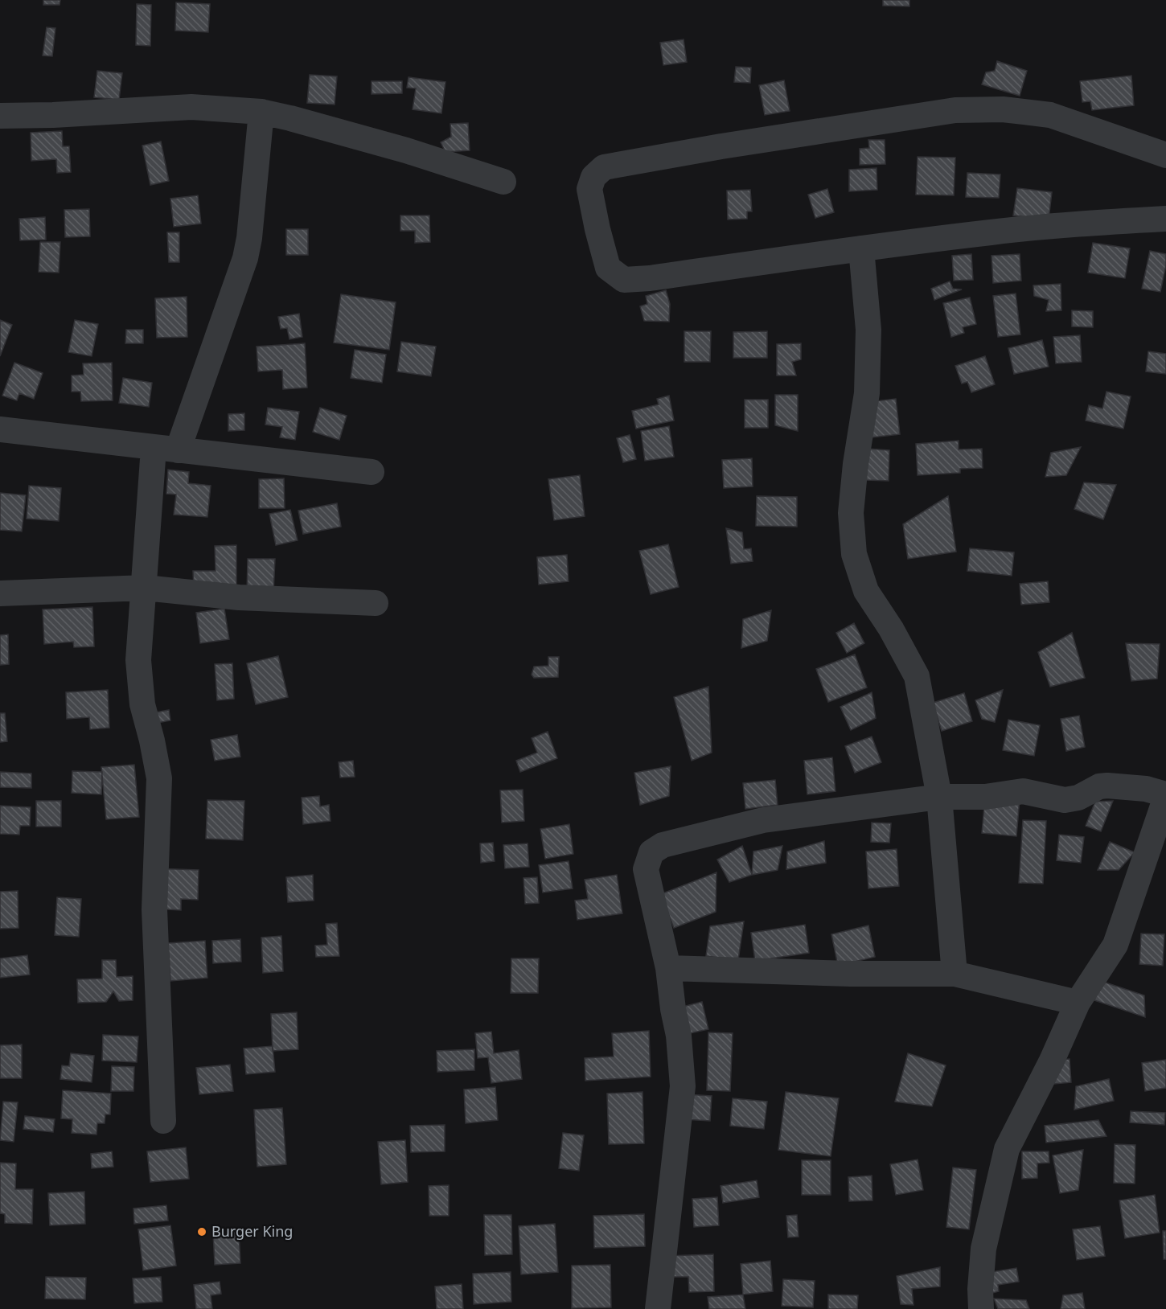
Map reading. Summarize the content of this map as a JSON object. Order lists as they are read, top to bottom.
{
  "places": ["Burger King"]
}
